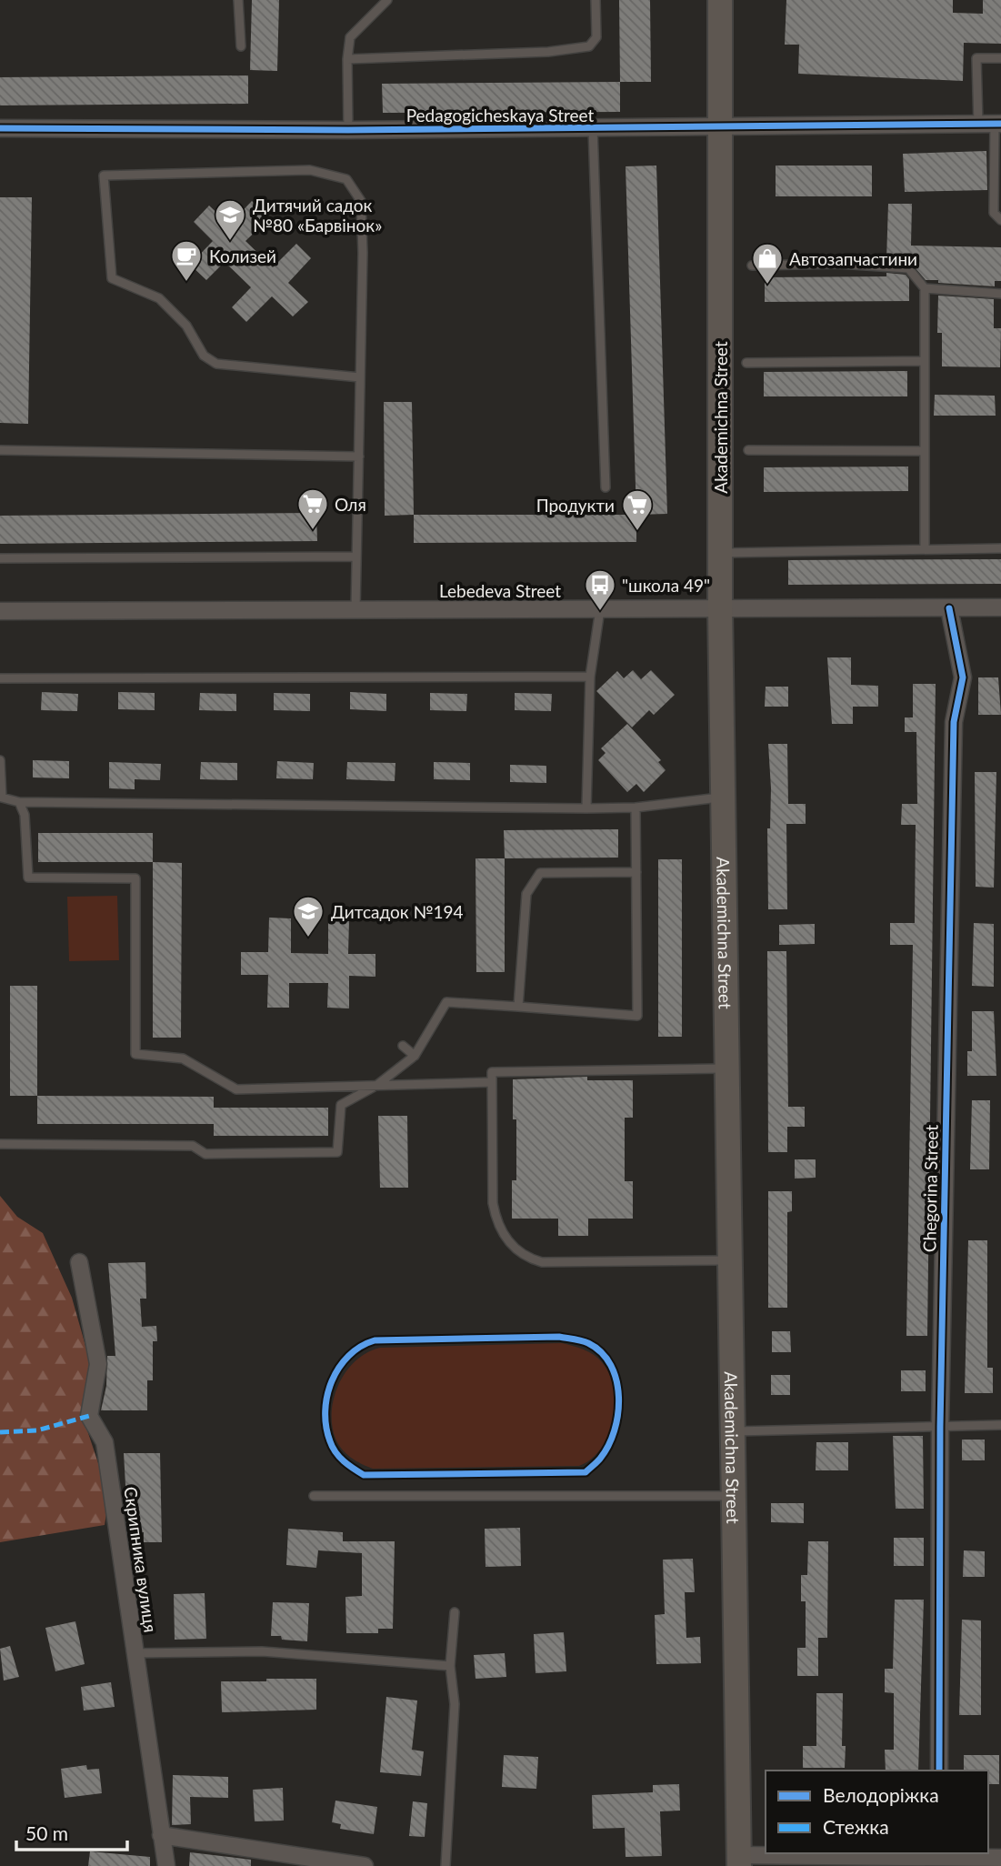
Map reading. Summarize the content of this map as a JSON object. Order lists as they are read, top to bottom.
{
  "streets": {
    "main road": ["Akademichna Street"],
    "street": [
      "Pedagogicheskaya Street",
      "Lebedeva Street",
      "Chegorina Street",
      "Скрипника вулиця"
    ]
  },
  "crossings": [
    ["Pedagogicheskaya Street", "Akademichna Street"],
    ["Akademichna Street", "Lebedeva Street"],
    ["Lebedeva Street", "Chegorina Street"]
  ],
  "places": {
    "school or university": ["Дитячий садок №80 «Барвінок»", "Дитсадок №194"],
    "cafe": ["Колизей"],
    "shop": ["Автозапчастини"],
    "supermarket": ["Оля", "Продукти"],
    "bus stop": ["\"школа 49\""]
  },
  "legend": ["Велодоріжка", "Стежка"],
  "scale_bar": "50 m"
}
